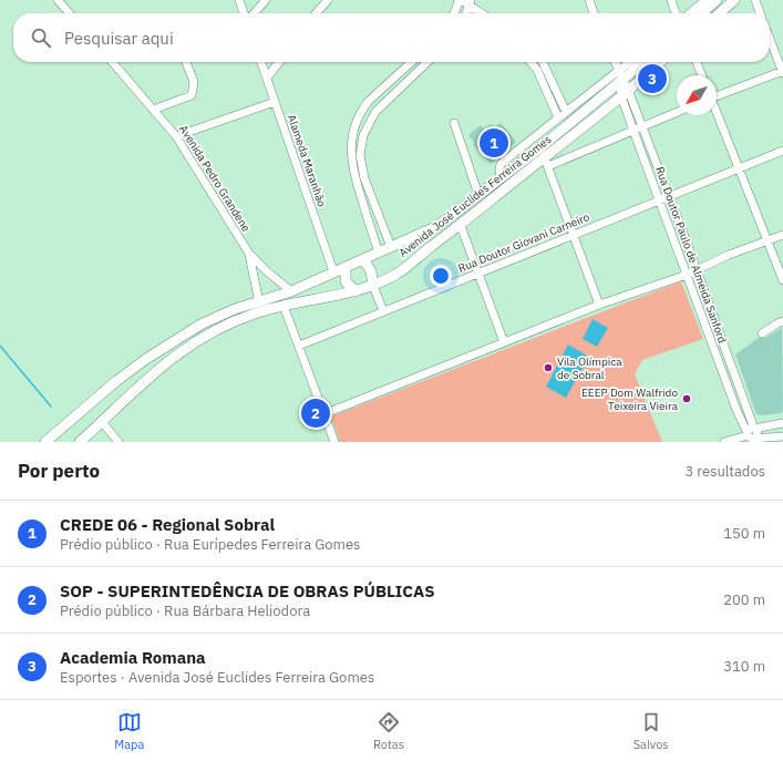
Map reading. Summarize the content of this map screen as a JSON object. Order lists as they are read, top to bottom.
{
  "streets": {
    "main road": ["Avenida José Euclides Ferreira Gomes"],
    "street": [
      "Alameda Maranhão",
      "Avenida Pedro Grandene",
      "Rua Doutor Giovani Carneiro",
      "Rua Doutor Paulo de Almeida Sanford"
    ]
  },
  "crossings": [
    ["Alameda Maranhão", "Avenida José Euclides Ferreira Gomes"],
    ["Avenida Pedro Grandene", "Avenida José Euclides Ferreira Gomes"],
    ["Avenida José Euclides Ferreira Gomes", "Rua Doutor Paulo de Almeida Sanford"],
    ["Rua Doutor Giovani Carneiro", "Rua Doutor Paulo de Almeida Sanford"]
  ],
  "places": ["Vila Olímpica de Sobral", "EEEP Dom Walfrido Teixeira Vieira"],
  "north": "bottom left",
  "page": {
    "search": "Pesquisar aqui",
    "pins": ["3", "1", "2"],
    "heading": ["Por perto", "3 resultados"],
    "list": [
      {
        "mark": "1",
        "name": "CREDE 06 - Regional Sobral",
        "note": "Prédio público · Rua Eurípedes Ferreira Gomes",
        "value": "150 m"
      },
      {
        "mark": "2",
        "name": "SOP - SUPERINTEDÊNCIA DE OBRAS PÚBLICAS",
        "note": "Prédio público · Rua Bárbara Heliodora",
        "value": "200 m"
      },
      {
        "mark": "3",
        "name": "Academia Romana",
        "note": "Esportes · Avenida José Euclides Ferreira Gomes",
        "value": "310 m"
      }
    ],
    "nav": ["Mapa", "Rotas", "Salvos"]
  }
}
